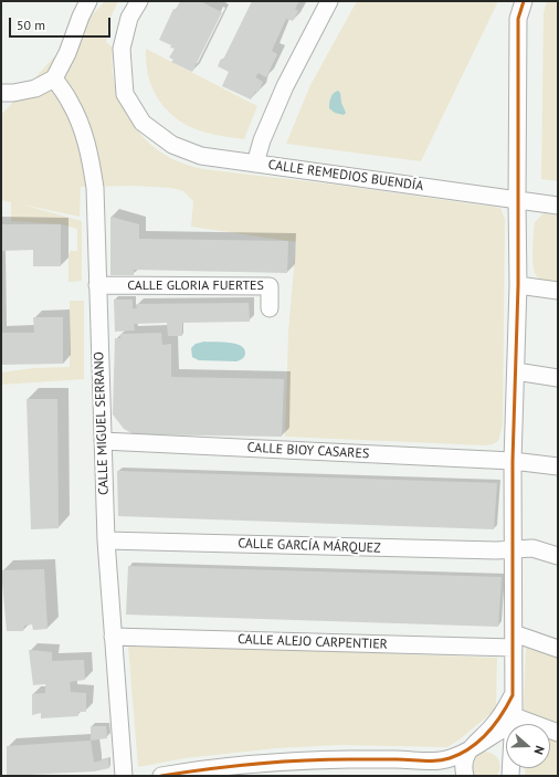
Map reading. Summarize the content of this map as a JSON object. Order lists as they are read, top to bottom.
{
  "streets": {
    "street": [
      "CALLE REMEDIOS BUENDÍA",
      "CALLE GLORIA FUERTES",
      "CALLE MIGUEL SERRANO",
      "CALLE BIOY CASARES",
      "CALLE GARCÍA MÁRQUEZ",
      "CALLE ALEJO CARPENTIER"
    ]
  },
  "crossings": [
    ["CALLE GLORIA FUERTES", "CALLE MIGUEL SERRANO"],
    ["CALLE MIGUEL SERRANO", "CALLE BIOY CASARES"],
    ["CALLE MIGUEL SERRANO", "CALLE GARCÍA MÁRQUEZ"],
    ["CALLE MIGUEL SERRANO", "CALLE ALEJO CARPENTIER"]
  ],
  "scale_bar": "50 m",
  "north": "right"
}
